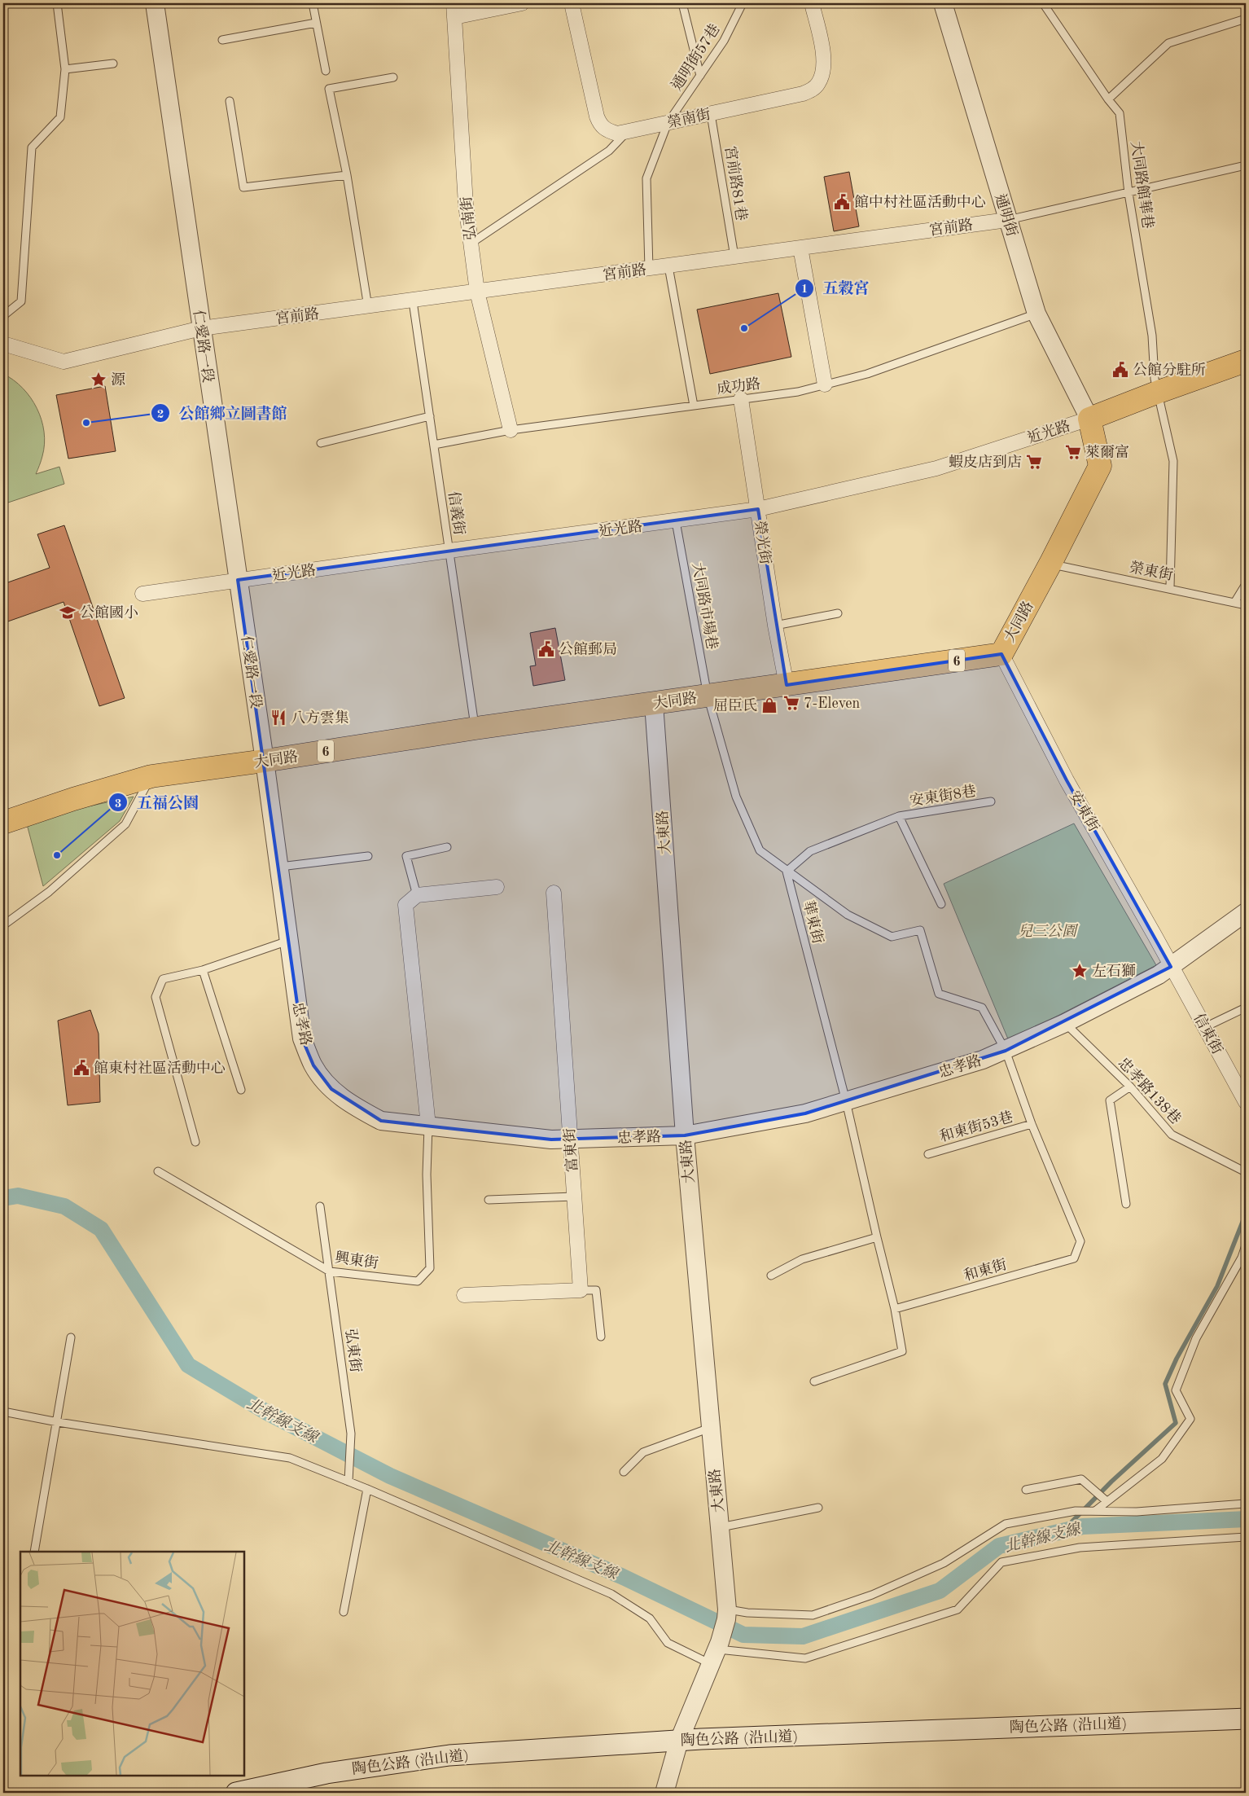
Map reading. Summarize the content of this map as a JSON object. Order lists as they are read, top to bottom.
{
  "streets": {
    "main road": ["大同路", "6", "陶色公路 (沿山道)"],
    "street": [
      "榮南街",
      "通明街",
      "弘南街",
      "宮前路",
      "仁愛路一段",
      "近光路",
      "榮光街",
      "安東街",
      "大東路",
      "忠孝路",
      "信東街",
      "富東街"
    ],
    "lane": [
      "通明街57巷",
      "宮前路81巷",
      "大同路館華巷",
      "成功路",
      "信義街",
      "榮東街",
      "大同路市場巷",
      "安東街8巷",
      "華東街",
      "忠孝路138巷",
      "和東街53巷",
      "興東街",
      "和東街",
      "弘東街"
    ]
  },
  "crossings": [
    ["通明街57巷", "榮南街"],
    ["通明街57巷", "宮前路"],
    ["榮南街", "宮前路81巷"],
    ["宮前路81巷", "宮前路"],
    ["大同路館華巷", "宮前路"],
    ["大同路館華巷", "榮東街"],
    ["通明街", "宮前路"],
    ["通明街", "成功路"],
    ["通明街", "近光路"],
    ["通明街", "大同路"],
    ["弘南街", "宮前路"],
    ["弘南街", "成功路"],
    ["宮前路", "仁愛路一段"],
    ["宮前路", "信義街"],
    ["仁愛路一段", "近光路"],
    ["仁愛路一段", "大同路"],
    ["仁愛路一段", "忠孝路"],
    ["成功路", "信義街"],
    ["成功路", "榮光街"],
    ["近光路", "信義街"],
    ["近光路", "榮光街"],
    ["近光路", "大同路市場巷"],
    ["近光路", "大同路"],
    ["信義街", "大同路"],
    ["榮光街", "大同路"],
    ["榮東街", "大同路"],
    ["大同路市場巷", "大同路"],
    ["大同路市場巷", "華東街"],
    ["大同路市場巷", "和東街"],
    ["大同路", "安東街"],
    ["大同路", "大東路"],
    ["大同路", "忠孝路"],
    ["安東街", "忠孝路"],
    ["安東街", "信東街"],
    ["大東路", "忠孝路"],
    ["華東街", "忠孝路"],
    ["華東街", "和東街"],
    ["忠孝路", "信東街"],
    ["忠孝路", "忠孝路138巷"],
    ["忠孝路", "富東街"],
    ["忠孝路", "興東街"],
    ["忠孝路", "和東街"],
    ["和東街53巷", "和東街"],
    ["興東街", "弘東街"]
  ],
  "water": ["北幹線支線"],
  "parks": ["兒三公園"],
  "places": {
    "public building": [
      "館中村社區活動中心",
      "公館分駐所",
      "公館郵局",
      "館東村社區活動中心"
    ],
    "other": ["五穀宮", "公館鄉立圖書館", "五福公園"],
    "place": ["源", "左石獅"],
    "supermarket": ["萊爾富", "蝦皮店到店", "7-Eleven"],
    "school or university": ["公館國小"],
    "shop": ["屈臣氏"],
    "restaurant": ["八方雲集"]
  }
}
